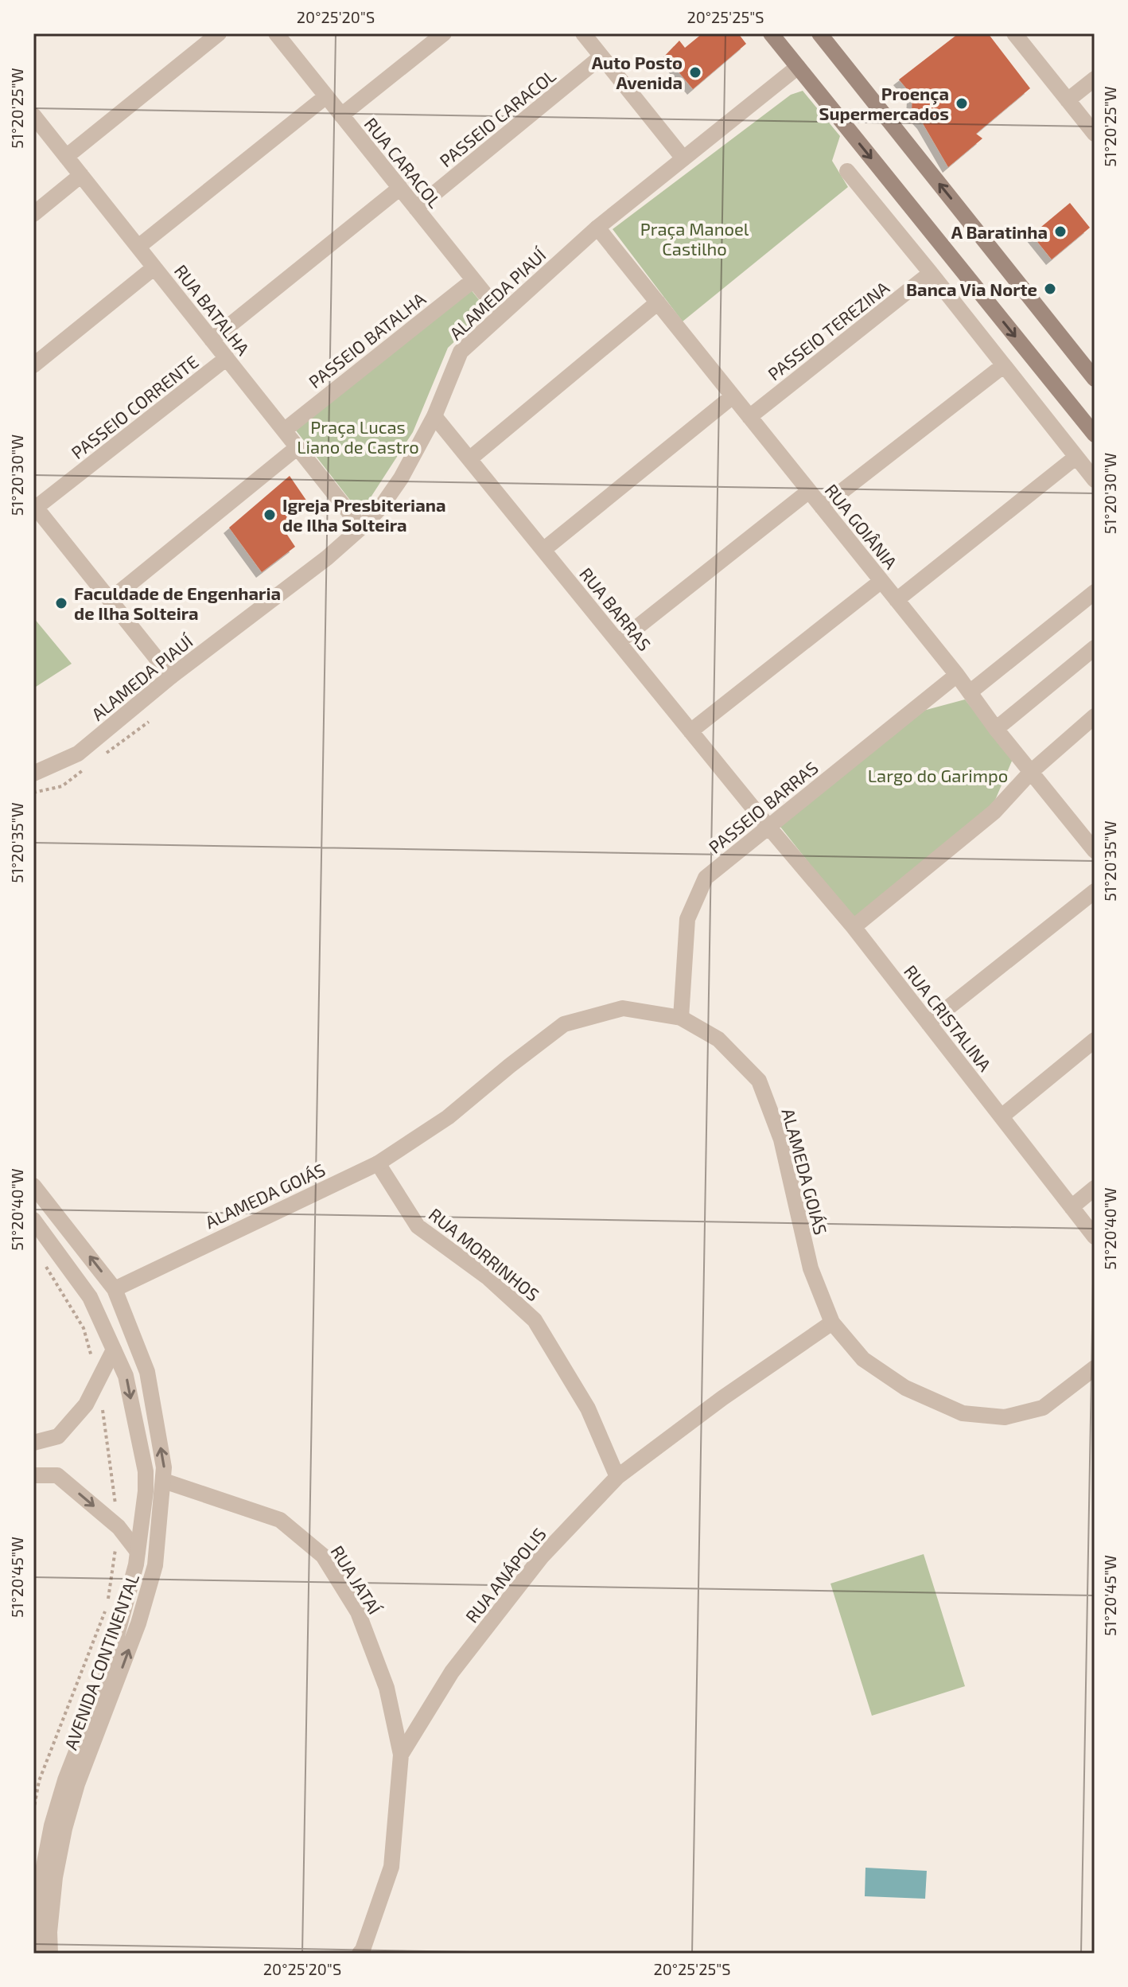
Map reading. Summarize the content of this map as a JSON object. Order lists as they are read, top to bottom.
{
  "streets": {
    "street": [
      "PASSEIO CARACOL",
      "RUA CARACOL",
      "ALAMEDA PIAUÍ",
      "RUA BATALHA",
      "PASSEIO TEREZINA",
      "PASSEIO BATALHA",
      "PASSEIO CORRENTE",
      "RUA GOIÂNIA",
      "RUA BARRAS",
      "PASSEIO BARRAS",
      "RUA CRISTALINA",
      "ALAMEDA GOIÁS",
      "RUA MORRINHOS",
      "RUA ANÁPOLIS",
      "RUA JATAÍ",
      "AVENIDA CONTINENTAL"
    ]
  },
  "crossings": [
    ["PASSEIO CARACOL", "RUA CARACOL"],
    ["RUA CARACOL", "ALAMEDA PIAUÍ"],
    ["RUA CARACOL", "PASSEIO BATALHA"],
    ["ALAMEDA PIAUÍ", "RUA BATALHA"],
    ["ALAMEDA PIAUÍ", "RUA GOIÂNIA"],
    ["ALAMEDA PIAUÍ", "RUA BARRAS"],
    ["RUA BATALHA", "PASSEIO BATALHA"],
    ["RUA BATALHA", "PASSEIO CORRENTE"],
    ["PASSEIO TEREZINA", "RUA GOIÂNIA"],
    ["RUA GOIÂNIA", "PASSEIO BARRAS"],
    ["RUA BARRAS", "PASSEIO BARRAS"],
    ["RUA BARRAS", "RUA CRISTALINA"],
    ["PASSEIO BARRAS", "RUA CRISTALINA"],
    ["PASSEIO BARRAS", "ALAMEDA GOIÁS"],
    ["ALAMEDA GOIÁS", "RUA MORRINHOS"],
    ["ALAMEDA GOIÁS", "RUA ANÁPOLIS"],
    ["ALAMEDA GOIÁS", "AVENIDA CONTINENTAL"],
    ["RUA MORRINHOS", "RUA ANÁPOLIS"],
    ["RUA ANÁPOLIS", "RUA JATAÍ"],
    ["RUA JATAÍ", "AVENIDA CONTINENTAL"]
  ],
  "parks": ["Praça Manoel Castilho", "Praça Lucas Liano de Castro", "Largo do Garimpo"],
  "places": [
    "Auto Posto Avenida",
    "Proença Supermercados",
    "A Baratinha",
    "Banca Via Norte",
    "Igreja Presbiteriana de Ilha Solteira",
    "Faculdade de Engenharia de Ilha Solteira"
  ],
  "coordinates": [
    "20°25'20\"S",
    "20°25'25\"S",
    "51°20'25\"W",
    "51°20'30\"W",
    "51°20'35\"W",
    "51°20'40\"W",
    "51°20'45\"W"
  ]
}
